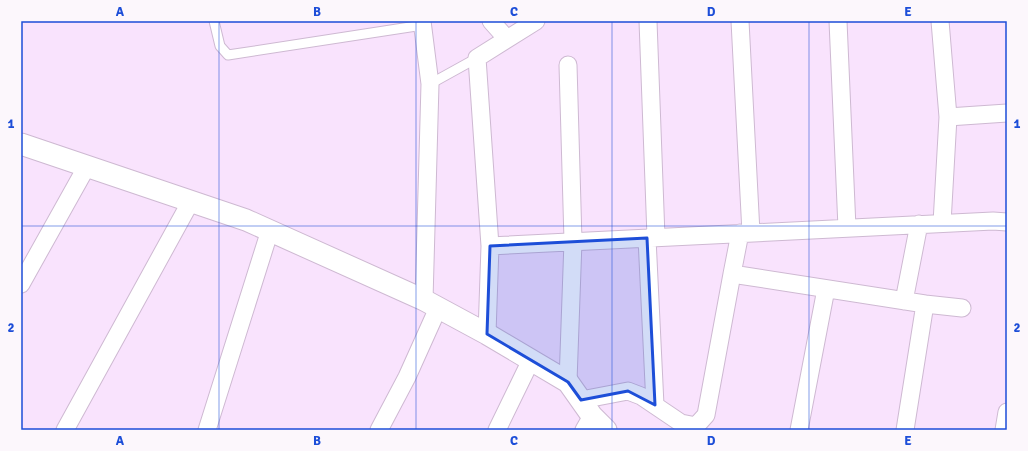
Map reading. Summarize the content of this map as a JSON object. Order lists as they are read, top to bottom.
{
  "grid": {
    "columns": [
      "A",
      "B",
      "C",
      "D",
      "E"
    ],
    "rows": ["1", "2"]
  }
}
